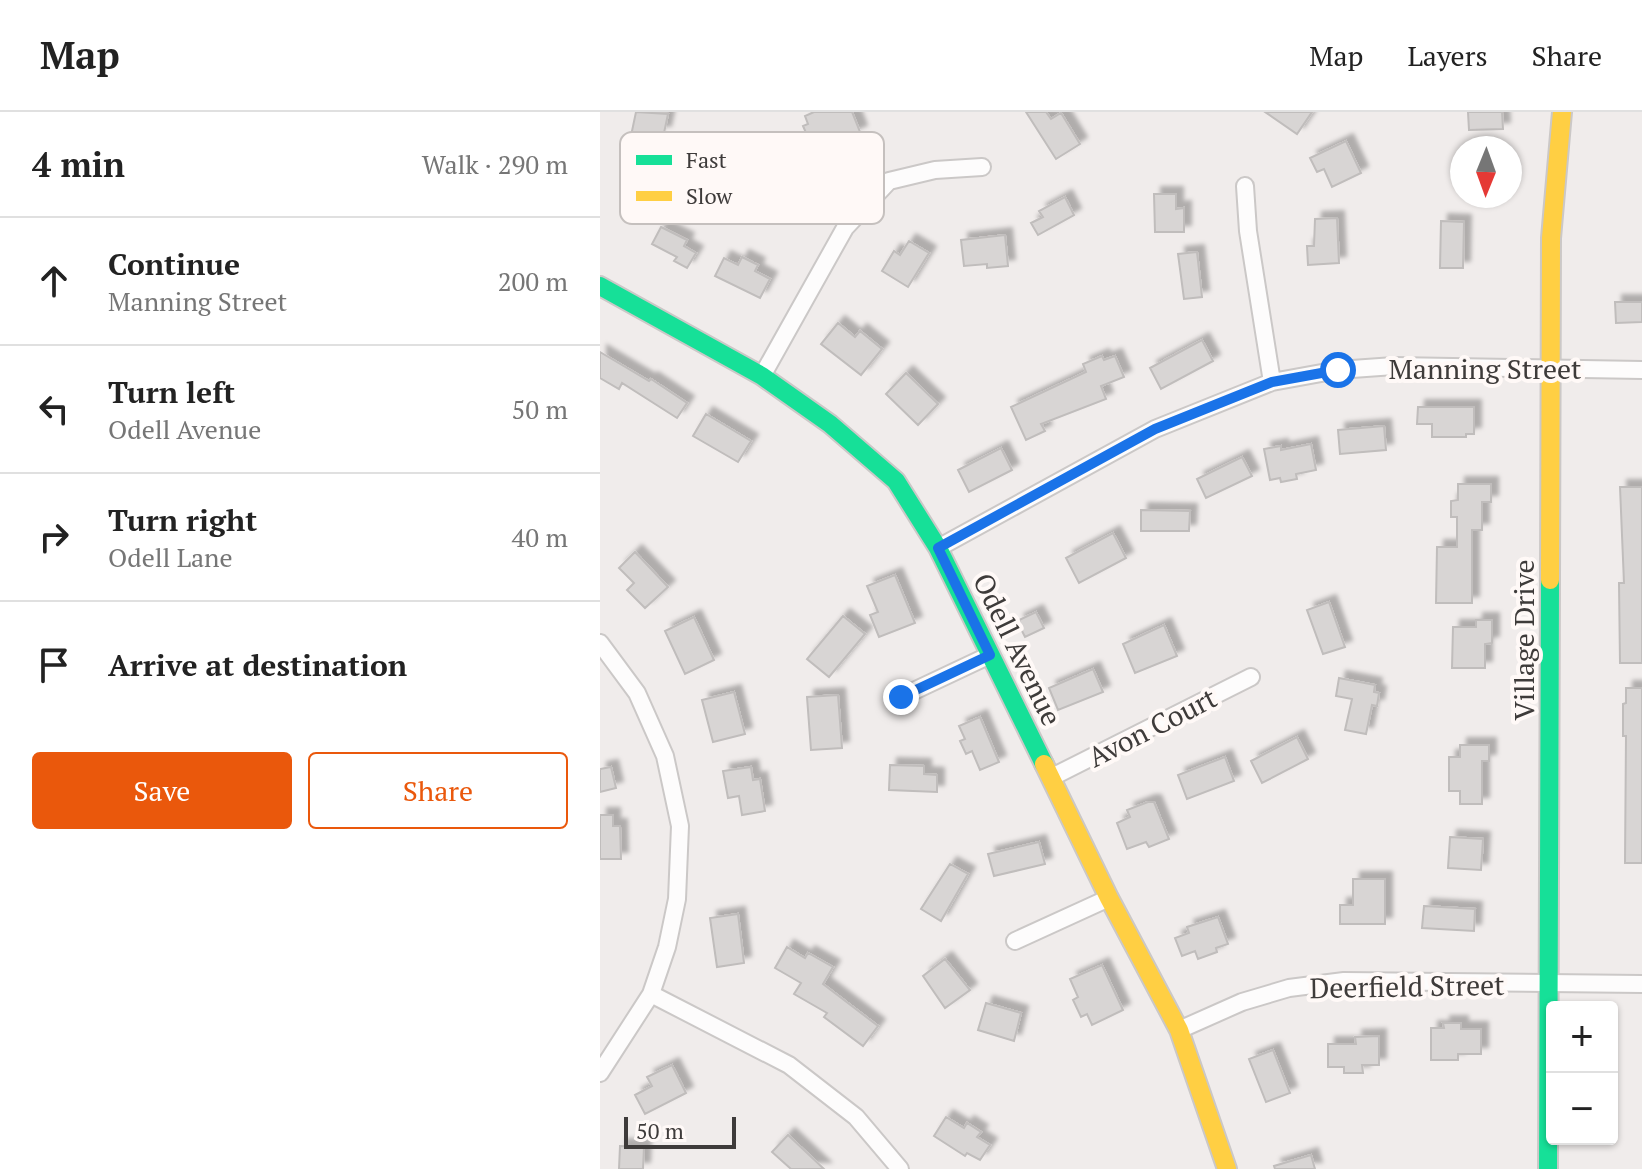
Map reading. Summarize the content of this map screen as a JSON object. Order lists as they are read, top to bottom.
{
  "streets": {
    "street": [
      "Manning Street",
      "Village Drive",
      "Odell Avenue",
      "Avon Court",
      "Deerfield Street"
    ]
  },
  "crossings": [
    ["Manning Street", "Village Drive"],
    ["Manning Street", "Odell Avenue"],
    ["Village Drive", "Deerfield Street"],
    ["Odell Avenue", "Avon Court"],
    ["Odell Avenue", "Deerfield Street"]
  ],
  "legend": ["Fast", "Slow"],
  "scale_bar": "50 m",
  "north": "bottom",
  "page": {
    "header": "Map",
    "nav": ["Map", "Layers", "Share"],
    "heading": ["4 min", "Walk · 290 m"],
    "list": [
      ["Continue", "Manning Street", "200 m"],
      ["Turn left", "Odell Avenue", "50 m"],
      ["Turn right", "Odell Lane", "40 m"],
      "Arrive at destination"
    ],
    "buttons": ["Save", "Share"],
    "map_buttons": ["+", "−"],
    "scale": "50 m"
  }
}
